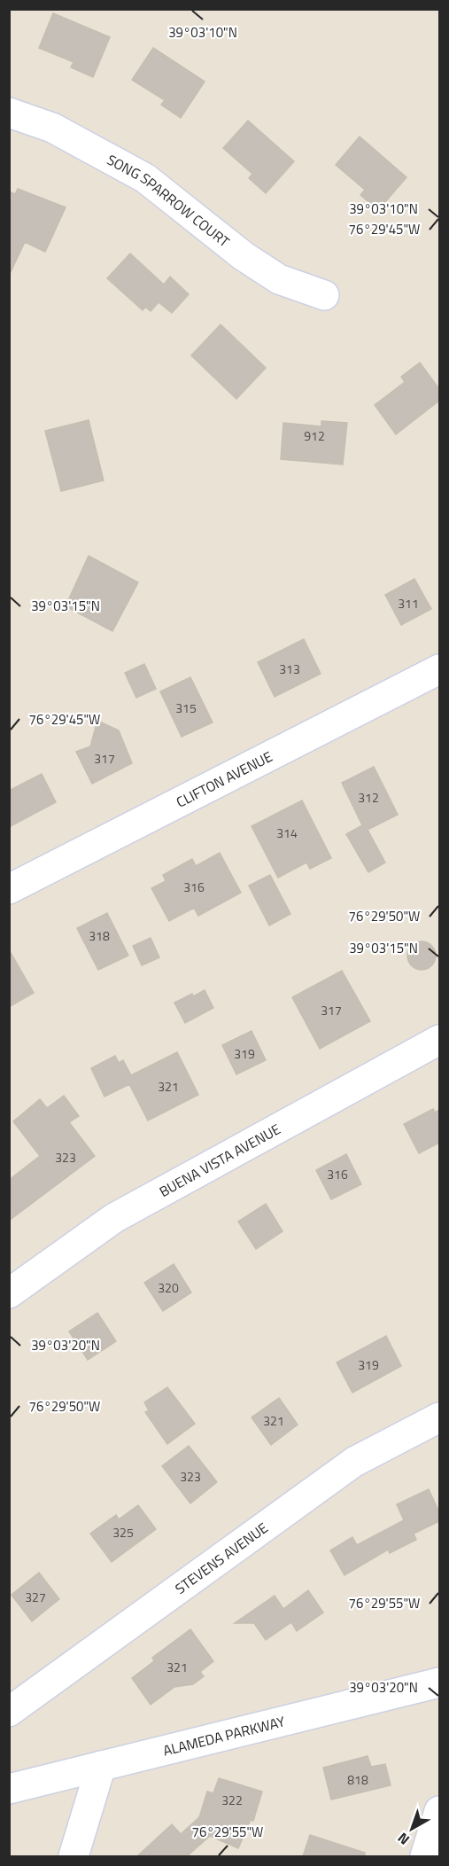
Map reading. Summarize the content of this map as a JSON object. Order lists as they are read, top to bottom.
{
  "streets": {
    "street": [
      "SONG SPARROW COURT",
      "CLIFTON AVENUE",
      "BUENA VISTA AVENUE",
      "STEVENS AVENUE",
      "ALAMEDA PARKWAY"
    ]
  },
  "house_numbers": [
    "912",
    "311",
    "313",
    "315",
    "317",
    "312",
    "314",
    "316",
    "318",
    "317",
    "319",
    "321",
    "323",
    "316",
    "320",
    "319",
    "321",
    "323",
    "325",
    "327",
    "321",
    "818",
    "322"
  ],
  "north": "bottom left",
  "coordinates": [
    "39°03'10\"N",
    "76°29'45\"W",
    "39°03'15\"N",
    "76°29'50\"W",
    "39°03'20\"N",
    "76°29'55\"W"
  ]
}
